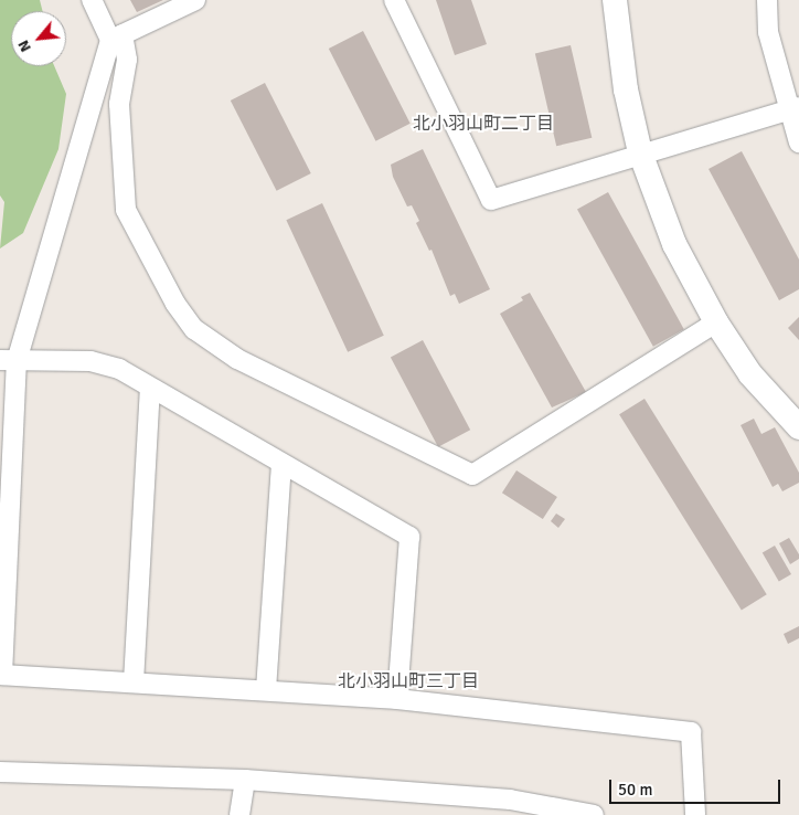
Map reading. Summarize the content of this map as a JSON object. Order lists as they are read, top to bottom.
{
  "districts": ["北小羽山町二丁目", "北小羽山町三丁目"],
  "scale_bar": "50 m",
  "north": "bottom left"
}
